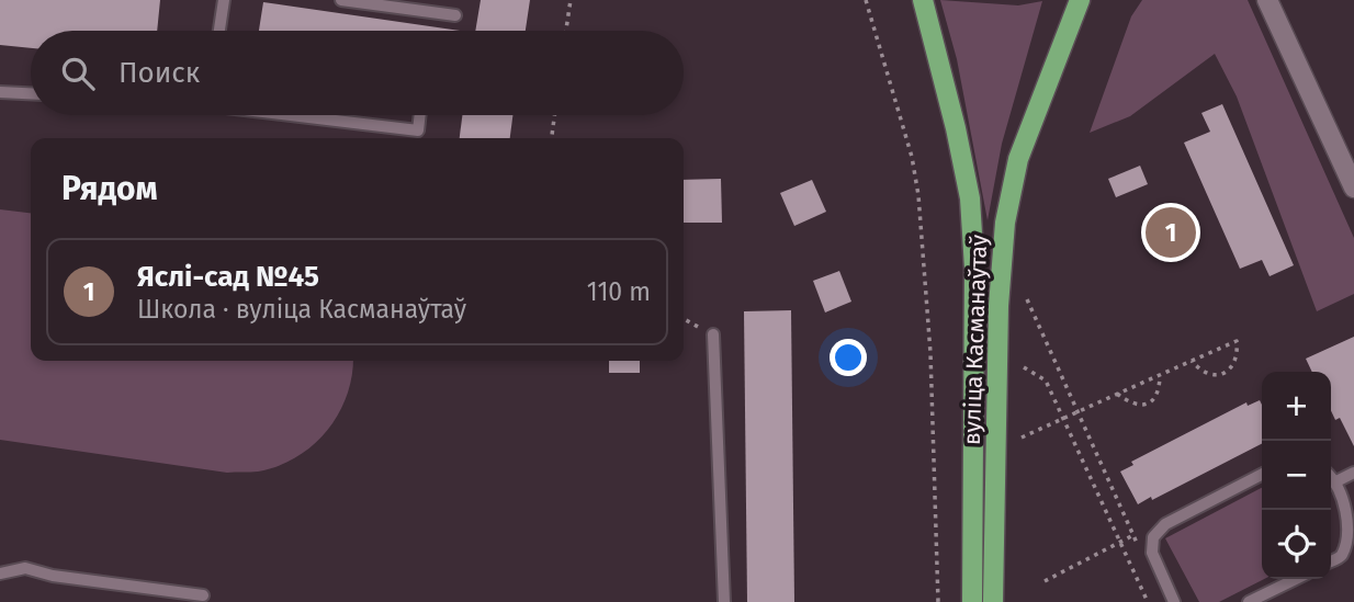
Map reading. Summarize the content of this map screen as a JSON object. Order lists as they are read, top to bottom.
{
  "streets": {
    "main road": ["вуліца Касманаўтаў"]
  },
  "page": {
    "search": "Поиск",
    "heading": "Рядом",
    "pins": "1",
    "list": [
      {
        "mark": "1",
        "name": "Яслі-сад №45",
        "note": "Школа · вуліца Касманаўтаў",
        "value": "110 m"
      }
    ],
    "map_buttons": ["+", "−"]
  }
}
